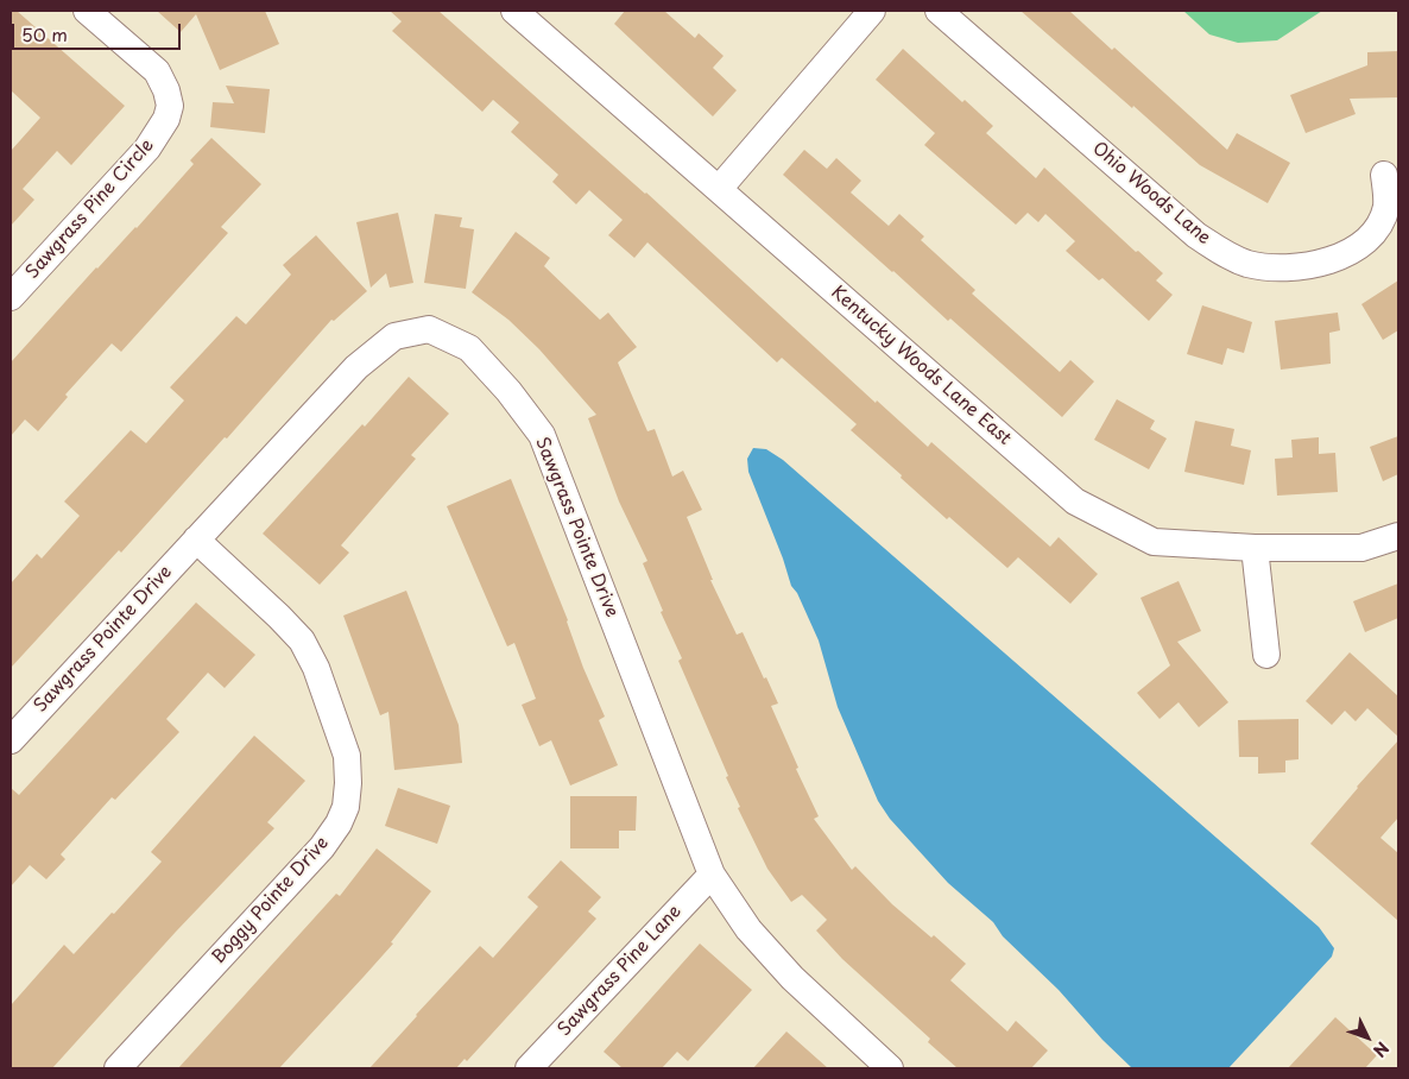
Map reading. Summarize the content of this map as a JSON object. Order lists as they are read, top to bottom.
{
  "streets": {
    "street": [
      "Ohio Woods Lane",
      "Sawgrass Pine Circle",
      "Kentucky Woods Lane East",
      "Sawgrass Pointe Drive",
      "Boggy Pointe Drive",
      "Sawgrass Pine Lane"
    ]
  },
  "crossings": [
    ["Sawgrass Pointe Drive", "Boggy Pointe Drive"],
    ["Sawgrass Pointe Drive", "Sawgrass Pine Lane"]
  ],
  "scale_bar": "50 m",
  "north": "bottom right"
}
